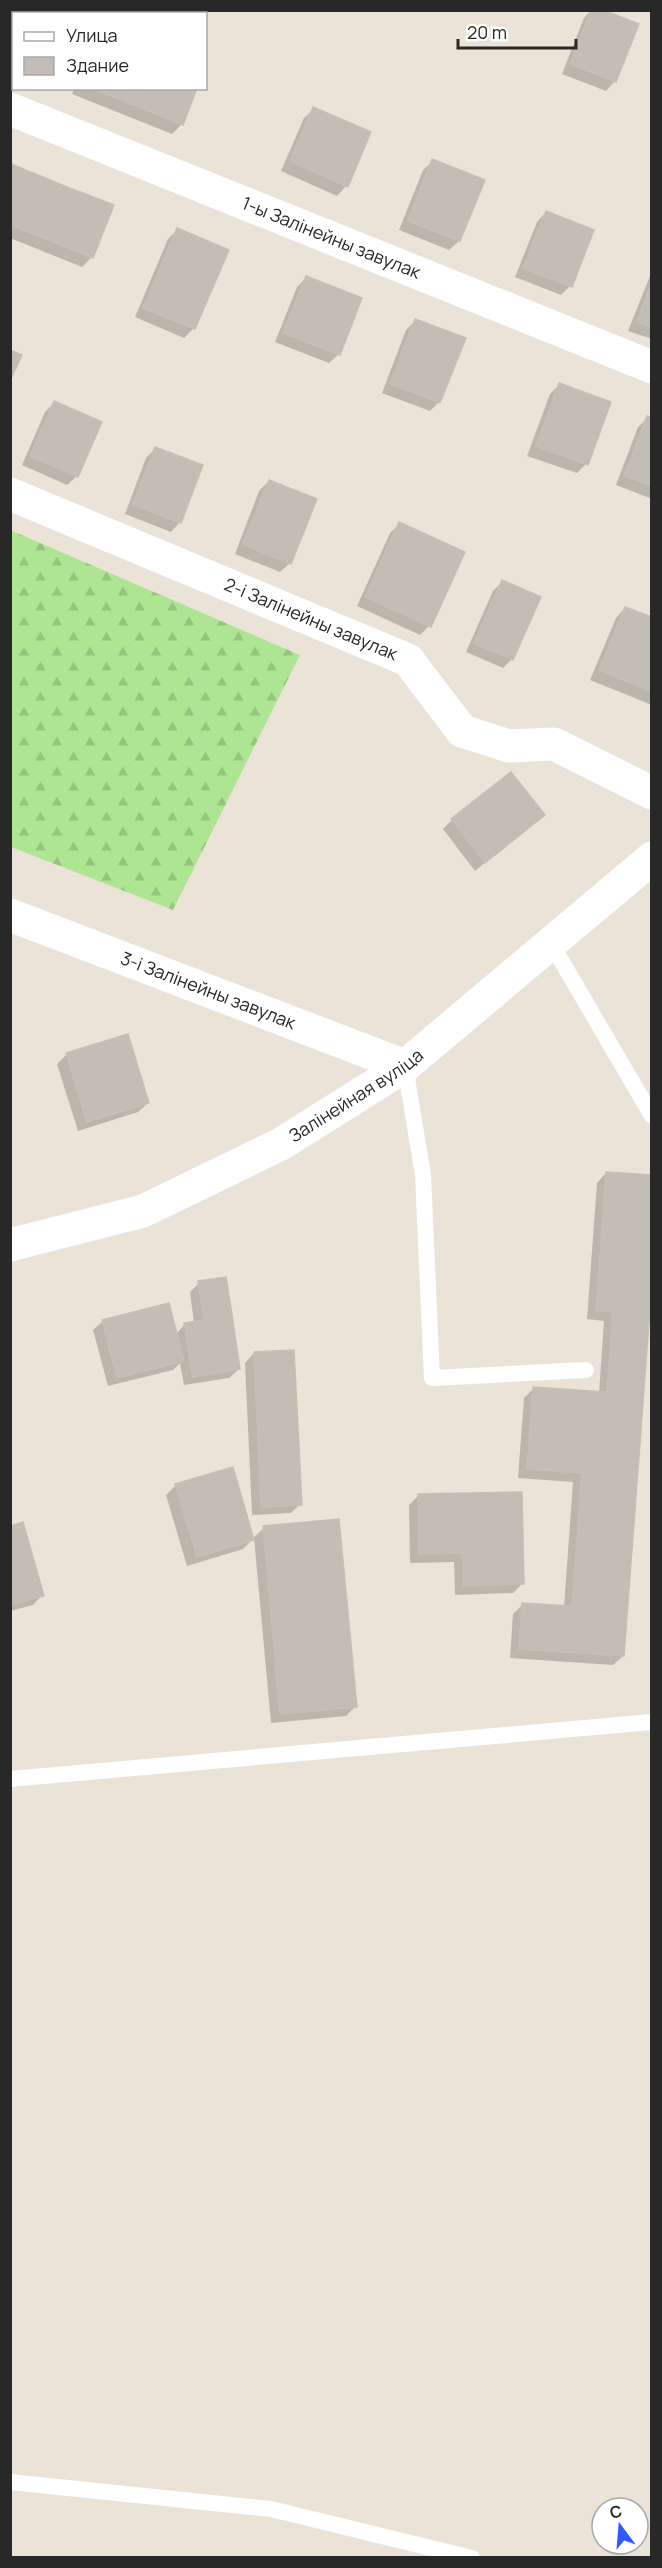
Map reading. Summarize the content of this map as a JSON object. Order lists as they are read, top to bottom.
{
  "streets": {
    "street": [
      "1-ы Залінейны завулак",
      "2-і Залінейны завулак",
      "3-і Залінейны завулак",
      "Залінейная вуліца"
    ]
  },
  "crossings": [
    ["3-і Залінейны завулак", "Залінейная вуліца"]
  ],
  "legend": ["Улица", "Здание"],
  "scale_bar": "20 m",
  "north": "top"
}
